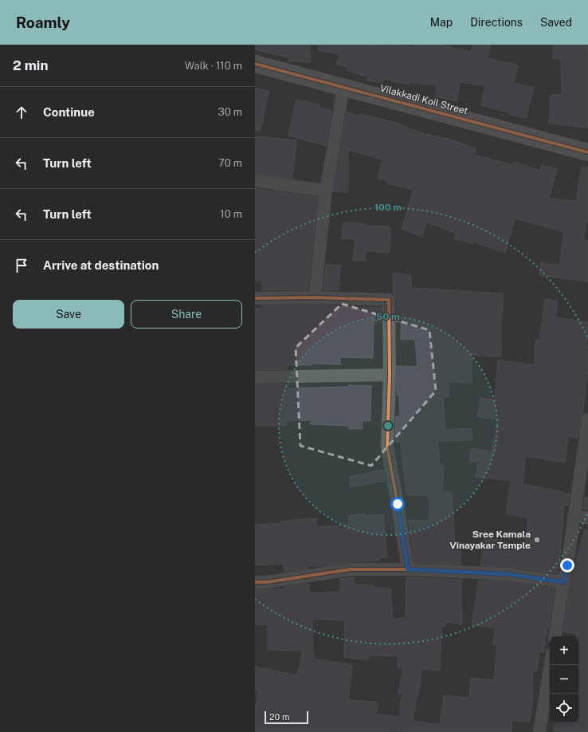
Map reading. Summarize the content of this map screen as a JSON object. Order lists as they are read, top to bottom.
{
  "streets": {
    "street": ["Vilakkadi Koil Street"]
  },
  "places": ["Sree Kamala Vinayakar Temple"],
  "scale_bar": "20 m",
  "page": {
    "header": "Roamly",
    "nav": ["Map", "Directions", "Saved"],
    "heading": ["2 min", "Walk · 110 m"],
    "list": [
      ["Continue", "30 m"],
      ["Turn left", "70 m"],
      ["Turn left", "10 m"],
      "Arrive at destination"
    ],
    "buttons": ["Save", "Share"],
    "map_buttons": ["+", "−"],
    "scale": "20 m"
  },
  "rings": ["100 m", "50 m"]
}
